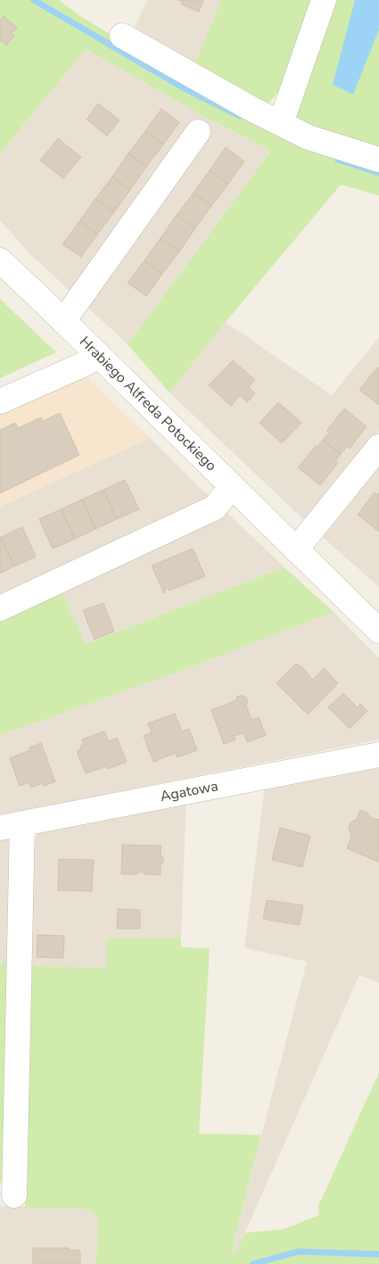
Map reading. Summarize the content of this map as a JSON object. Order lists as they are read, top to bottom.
{
  "streets": {
    "street": ["Hrabiego Alfreda Potockiego", "Agatowa"]
  }
}
